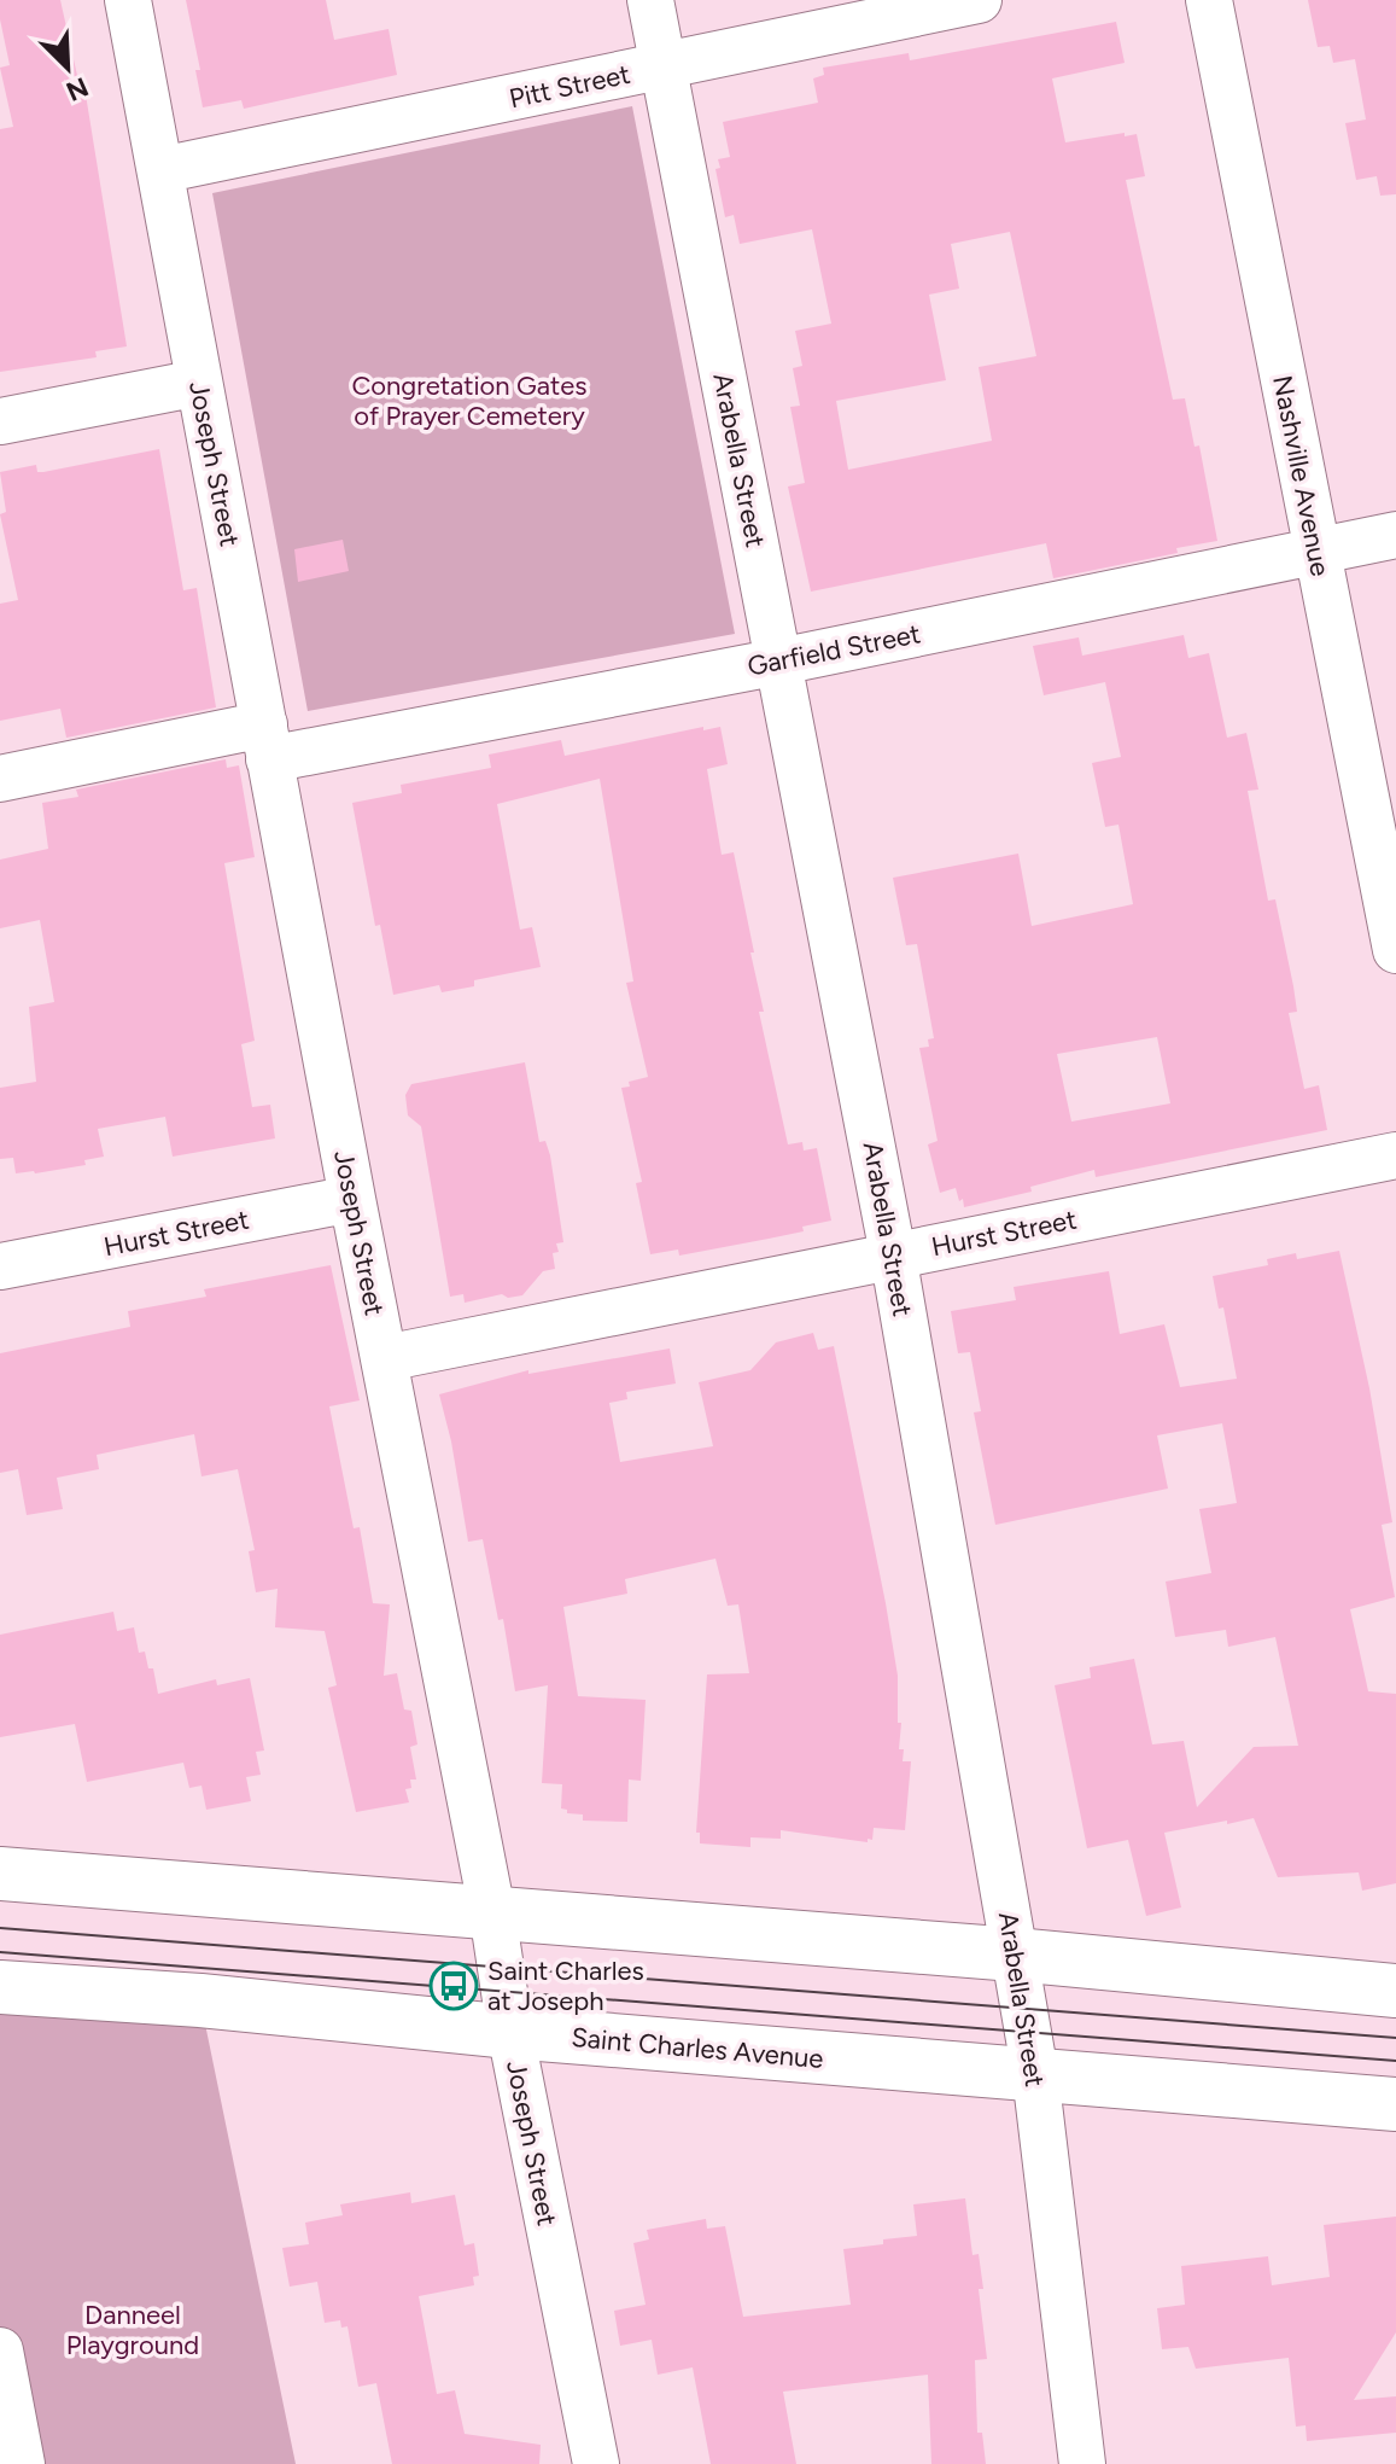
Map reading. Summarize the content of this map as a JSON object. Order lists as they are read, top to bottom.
{
  "streets": {
    "main road": ["Saint Charles Avenue"],
    "street": [
      "Pitt Street",
      "Arabella Street",
      "Joseph Street",
      "Nashville Avenue",
      "Garfield Street",
      "Hurst Street"
    ]
  },
  "crossings": [
    ["Pitt Street", "Arabella Street"],
    ["Pitt Street", "Joseph Street"],
    ["Arabella Street", "Garfield Street"],
    ["Arabella Street", "Hurst Street"],
    ["Arabella Street", "Saint Charles Avenue"],
    ["Joseph Street", "Garfield Street"],
    ["Joseph Street", "Hurst Street"],
    ["Joseph Street", "Saint Charles Avenue"],
    ["Nashville Avenue", "Garfield Street"]
  ],
  "parks": ["Congretation Gates of Prayer Cemetery", "Danneel Playground"],
  "places": {
    "bus stop": ["Saint Charles at Joseph"]
  },
  "north": "bottom right"
}
